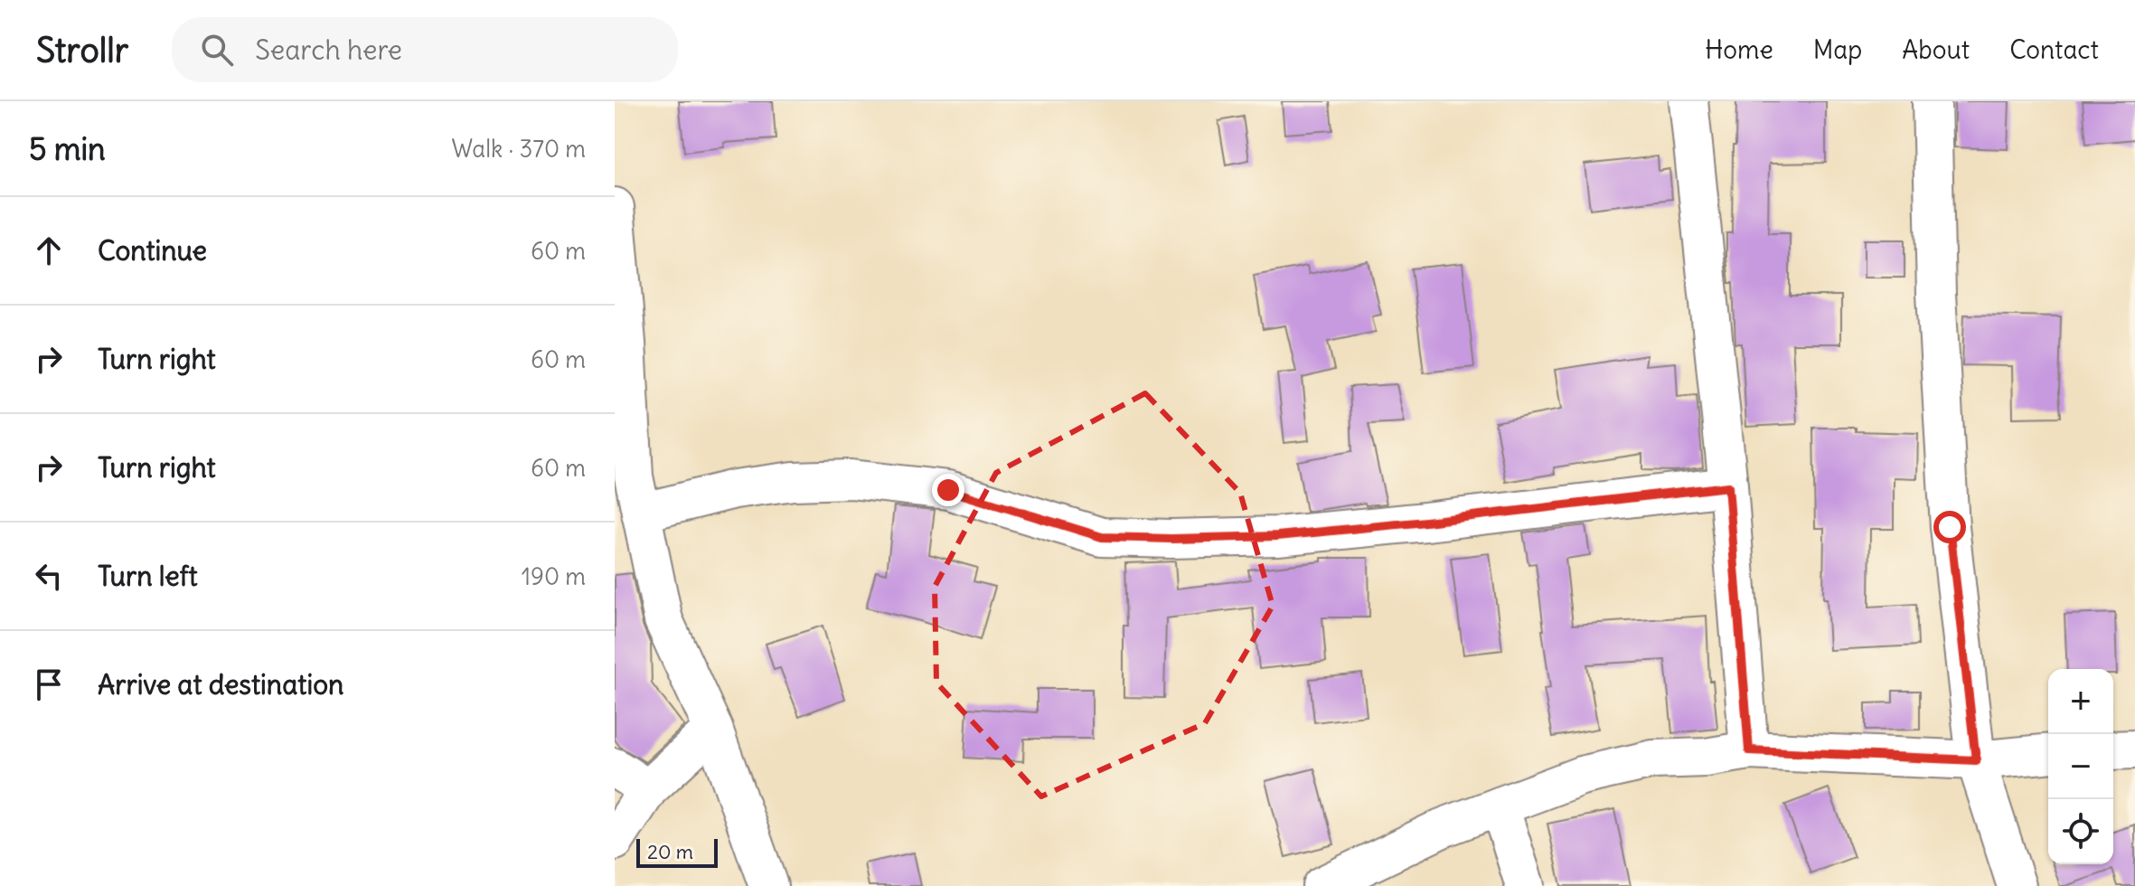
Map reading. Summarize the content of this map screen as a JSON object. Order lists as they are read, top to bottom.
{
  "scale_bar": "20 m",
  "page": {
    "header": "Strollr",
    "search": "Search here",
    "nav": [
      "Home",
      "Map",
      "About",
      "Contact"
    ],
    "heading": ["5 min", "Walk · 370 m"],
    "list": [
      ["Continue", "60 m"],
      ["Turn right", "60 m"],
      ["Turn right", "60 m"],
      ["Turn left", "190 m"],
      "Arrive at destination"
    ],
    "map_buttons": ["+", "−"],
    "scale": "20 m"
  }
}
